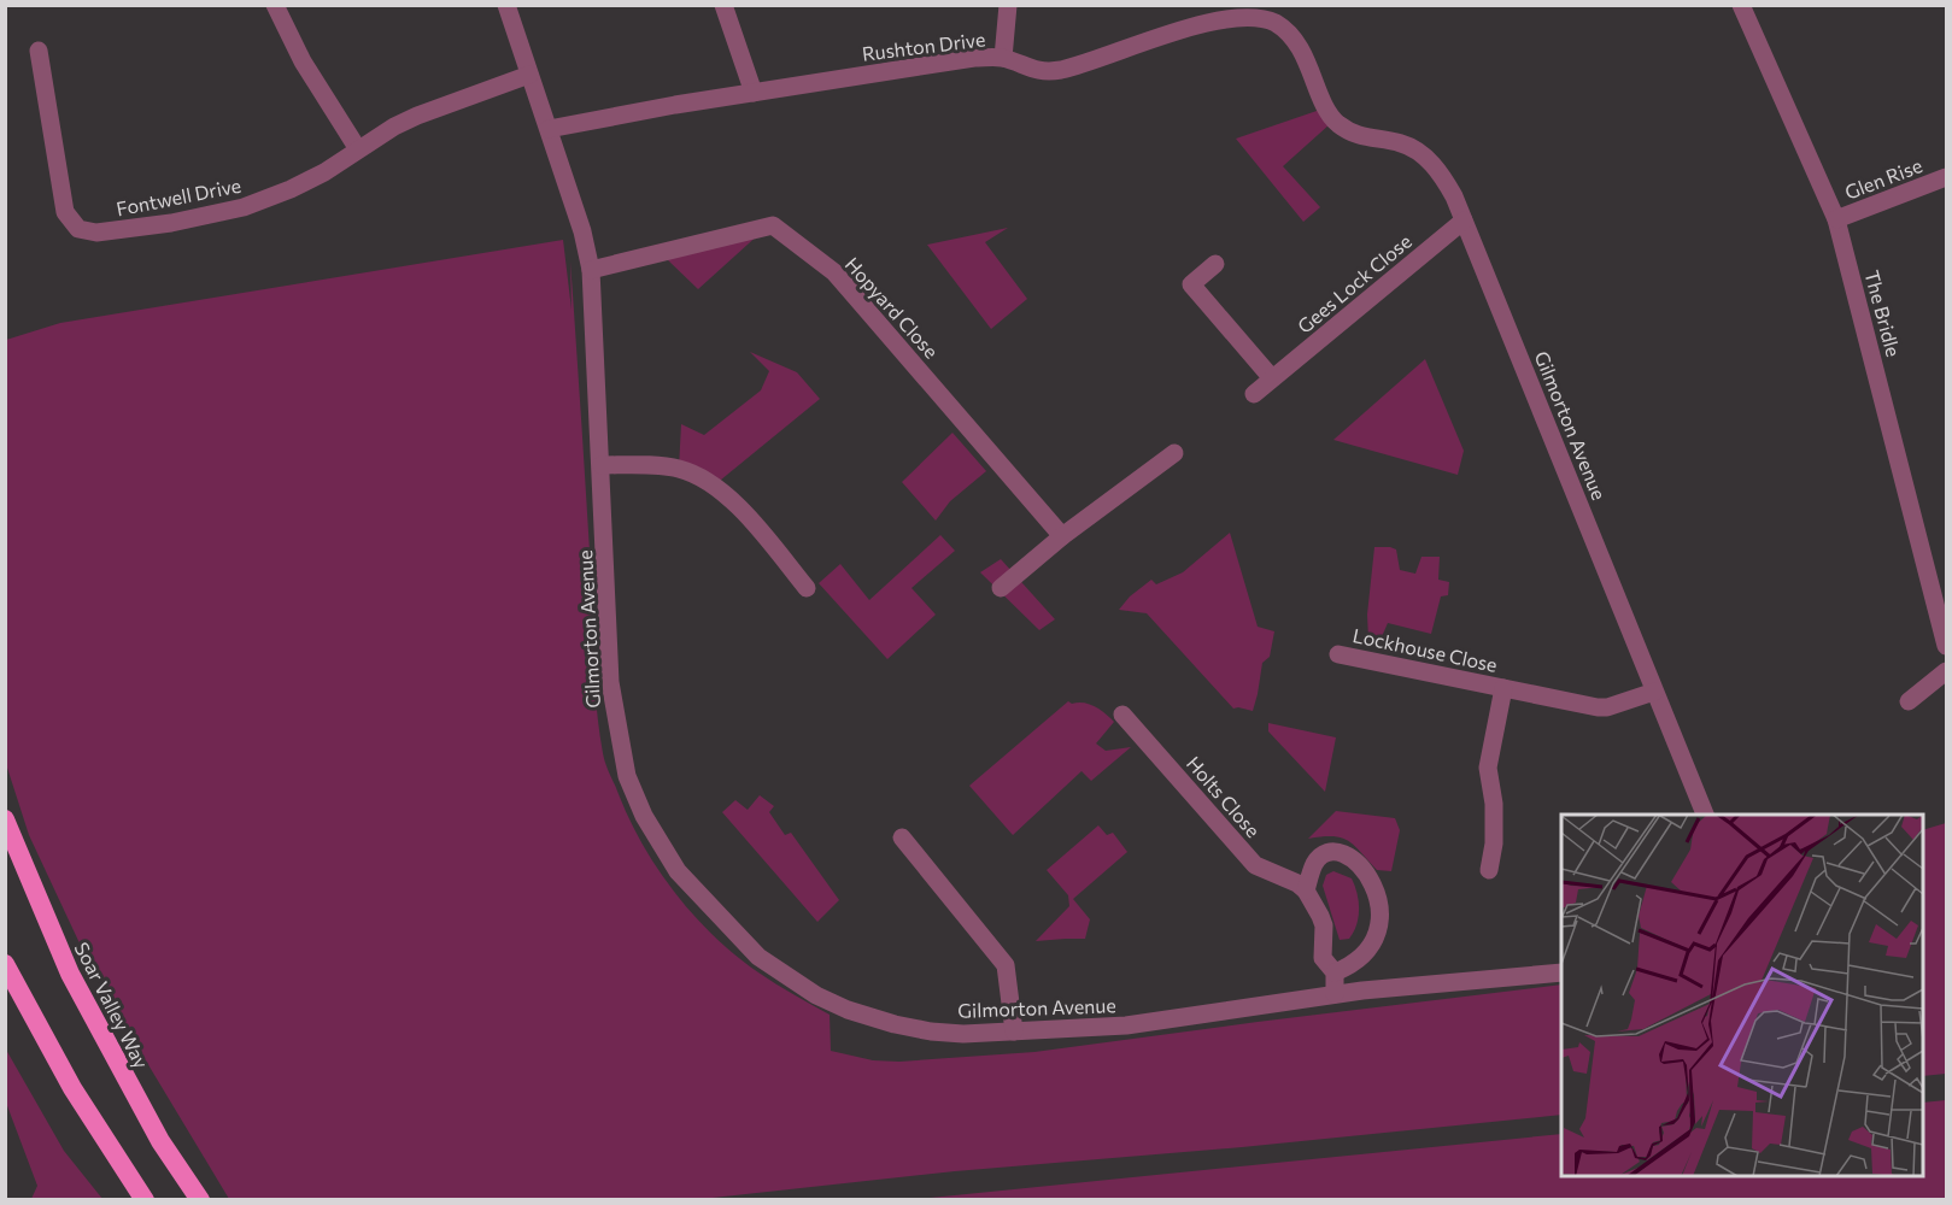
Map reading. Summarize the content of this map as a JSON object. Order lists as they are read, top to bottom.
{
  "streets": {
    "highway": ["Soar Valley Way"],
    "street": [
      "Rushton Drive",
      "Glen Rise",
      "Fontwell Drive",
      "Gees Lock Close",
      "Hopyard Close",
      "The Bridle",
      "Gilmorton Avenue",
      "Lockhouse Close",
      "Holts Close"
    ]
  },
  "crossings": [
    ["Rushton Drive", "Gilmorton Avenue"],
    ["Glen Rise", "The Bridle"],
    ["Fontwell Drive", "Gilmorton Avenue"],
    ["Gees Lock Close", "Gilmorton Avenue"],
    ["Hopyard Close", "Gilmorton Avenue"],
    ["Gilmorton Avenue", "Lockhouse Close"]
  ]
}
